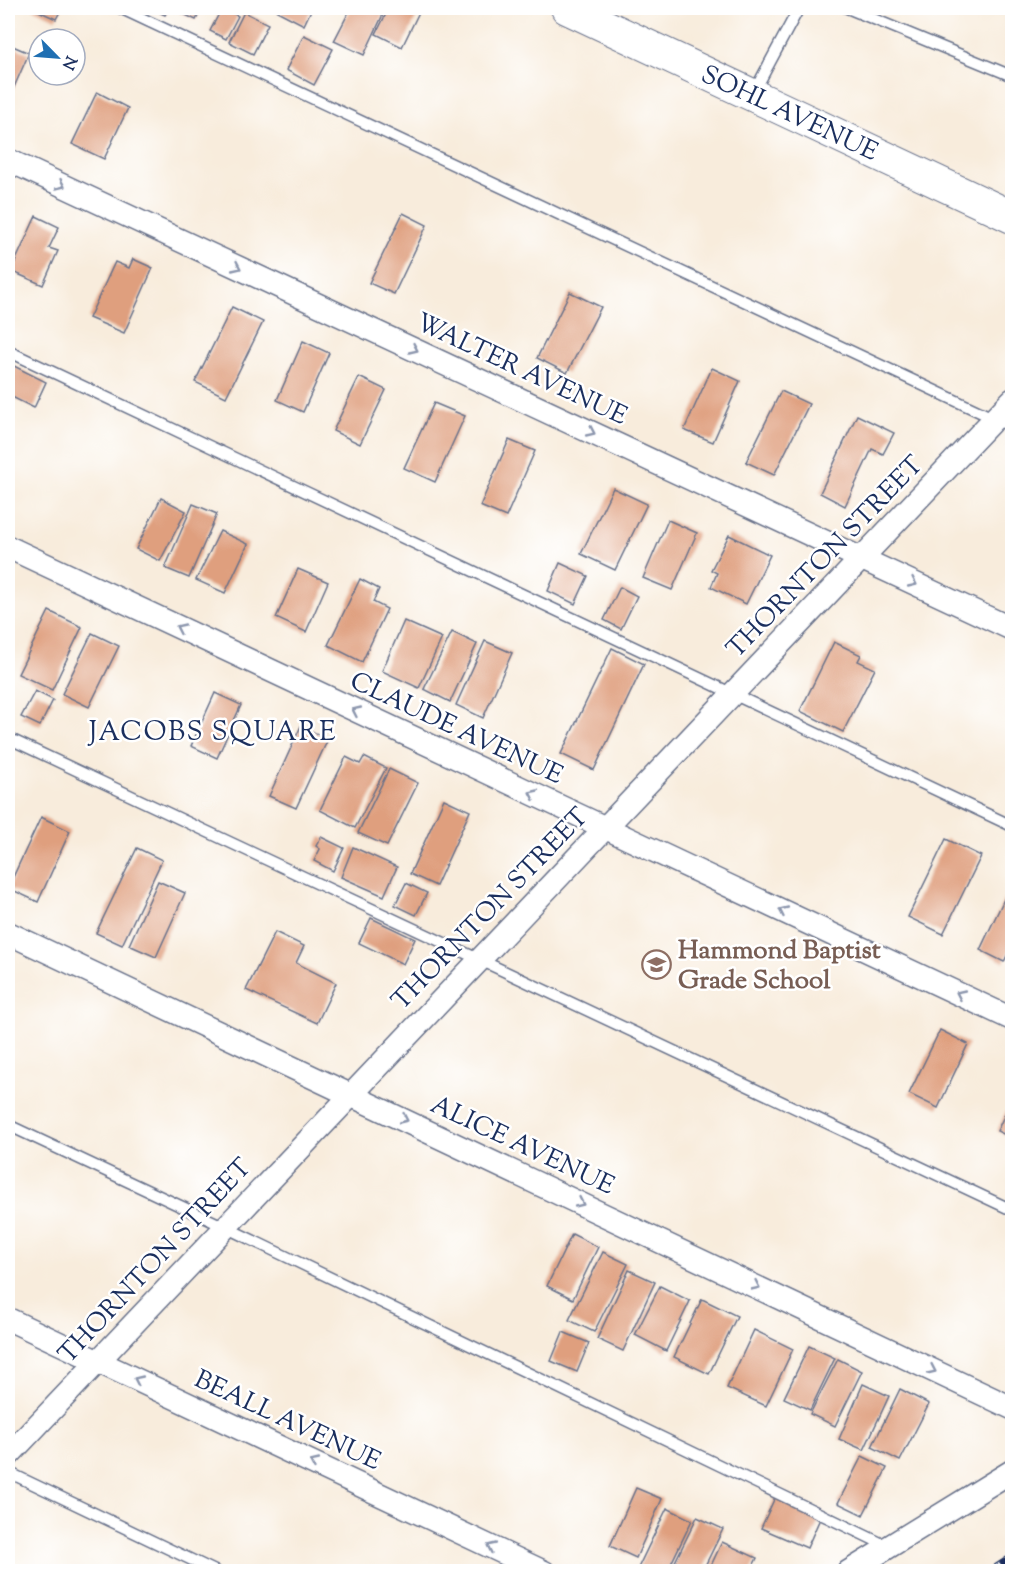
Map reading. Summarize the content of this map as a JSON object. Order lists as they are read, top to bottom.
{
  "streets": {
    "street": [
      "SOHL AVENUE",
      "WALTER AVENUE",
      "THORNTON STREET",
      "CLAUDE AVENUE",
      "ALICE AVENUE",
      "BEALL AVENUE"
    ]
  },
  "crossings": [
    ["WALTER AVENUE", "THORNTON STREET"],
    ["THORNTON STREET", "CLAUDE AVENUE"],
    ["THORNTON STREET", "ALICE AVENUE"],
    ["THORNTON STREET", "BEALL AVENUE"]
  ],
  "one_way": [
    "WALTER AVENUE",
    "CLAUDE AVENUE",
    "ALICE AVENUE",
    "BEALL AVENUE"
  ],
  "districts": ["JACOBS SQUARE"],
  "places": {
    "school or university": ["Hammond Baptist Grade School"]
  },
  "north": "bottom right"
}
